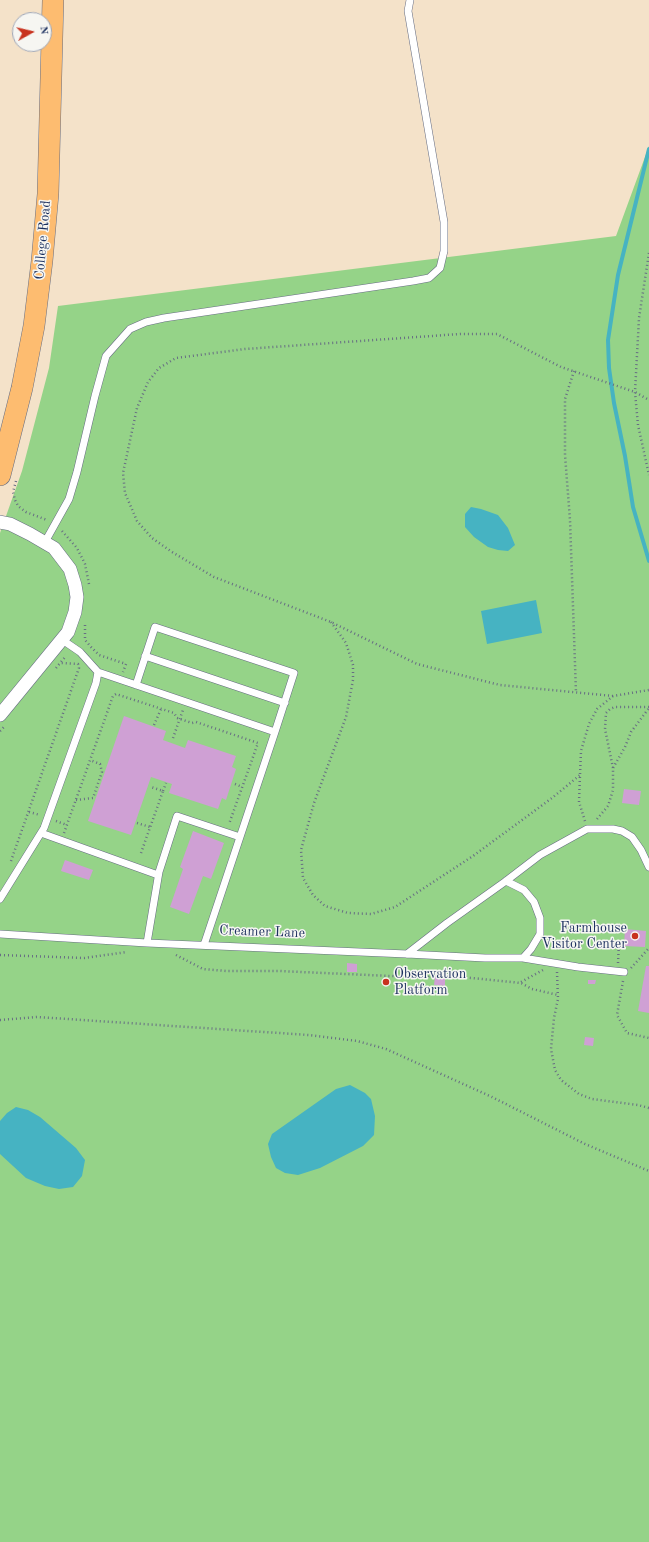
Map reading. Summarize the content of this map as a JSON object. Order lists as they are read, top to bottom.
{
  "streets": {
    "main road": ["College Road"],
    "lane": ["Creamer Lane"]
  },
  "places": ["Farmhouse Visitor Center", "Observation Platform"],
  "north": "right"
}
